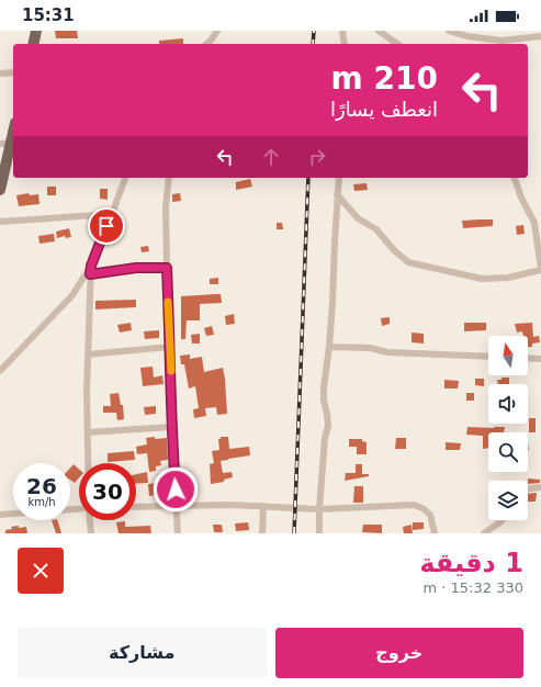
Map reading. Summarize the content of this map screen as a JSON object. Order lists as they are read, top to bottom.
{
  "north": "top",
  "page": {
    "status": "15:31",
    "turn": ["210 m", "انعطف يسارًا"],
    "speed": "26 km/h",
    "limit": "30",
    "heading": ["1 دقيقة", "330 m · 15:32"],
    "buttons": ["خروج", "مشاركة"]
  }
}
